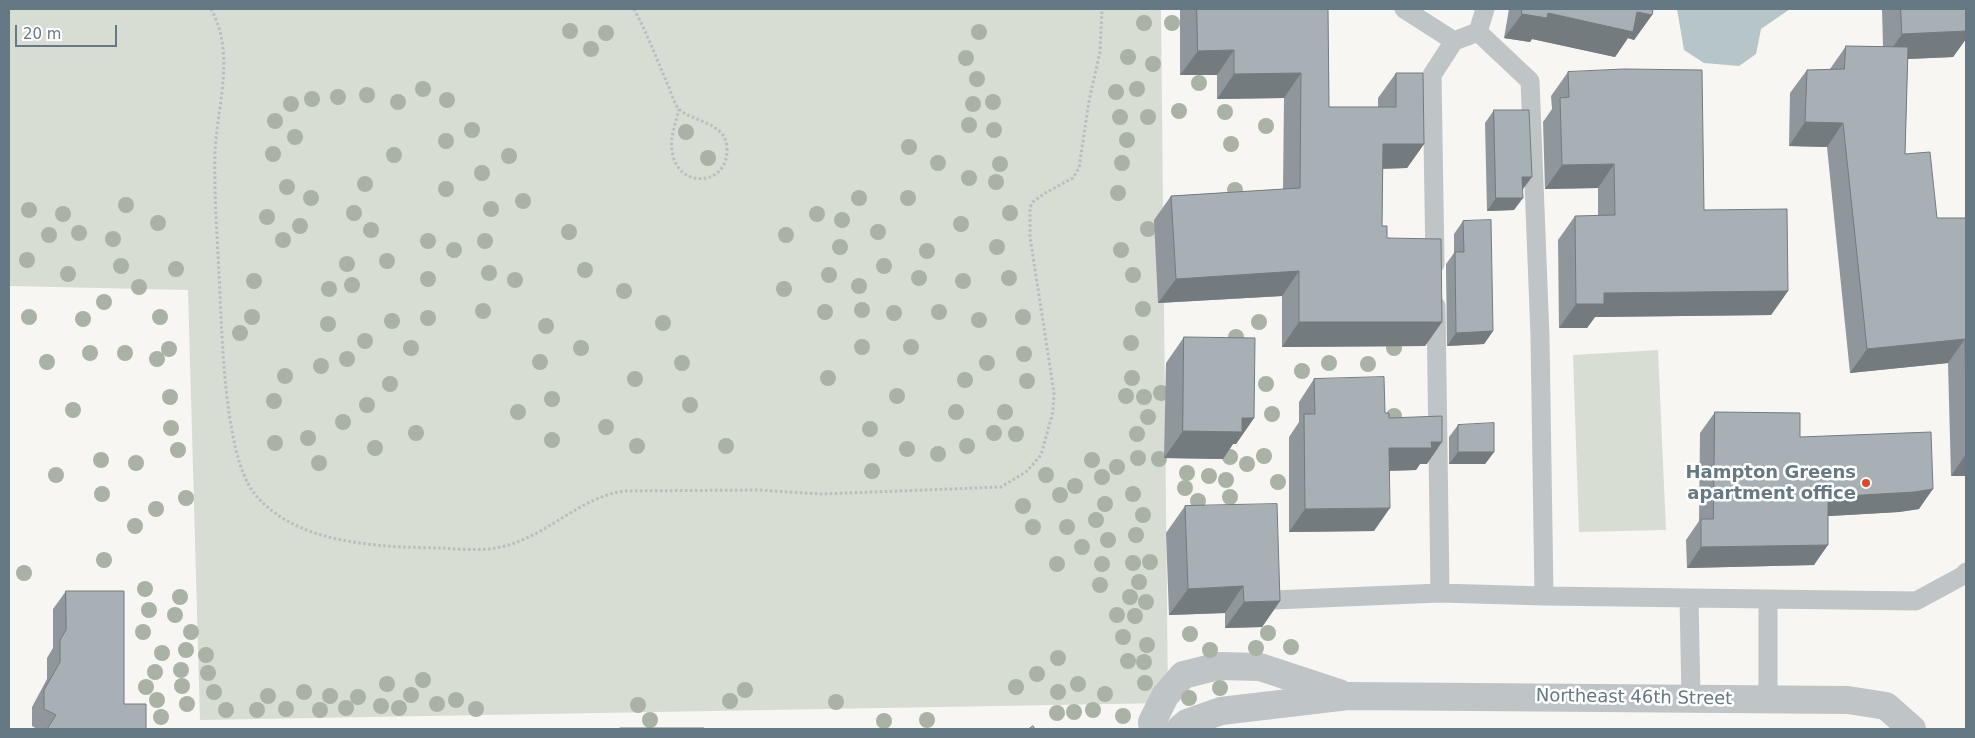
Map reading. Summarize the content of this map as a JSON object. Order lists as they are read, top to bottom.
{
  "streets": {
    "street": ["Northeast 46th Street"]
  },
  "places": ["Hampton Greens apartment office"],
  "scale_bar": "20 m"
}
